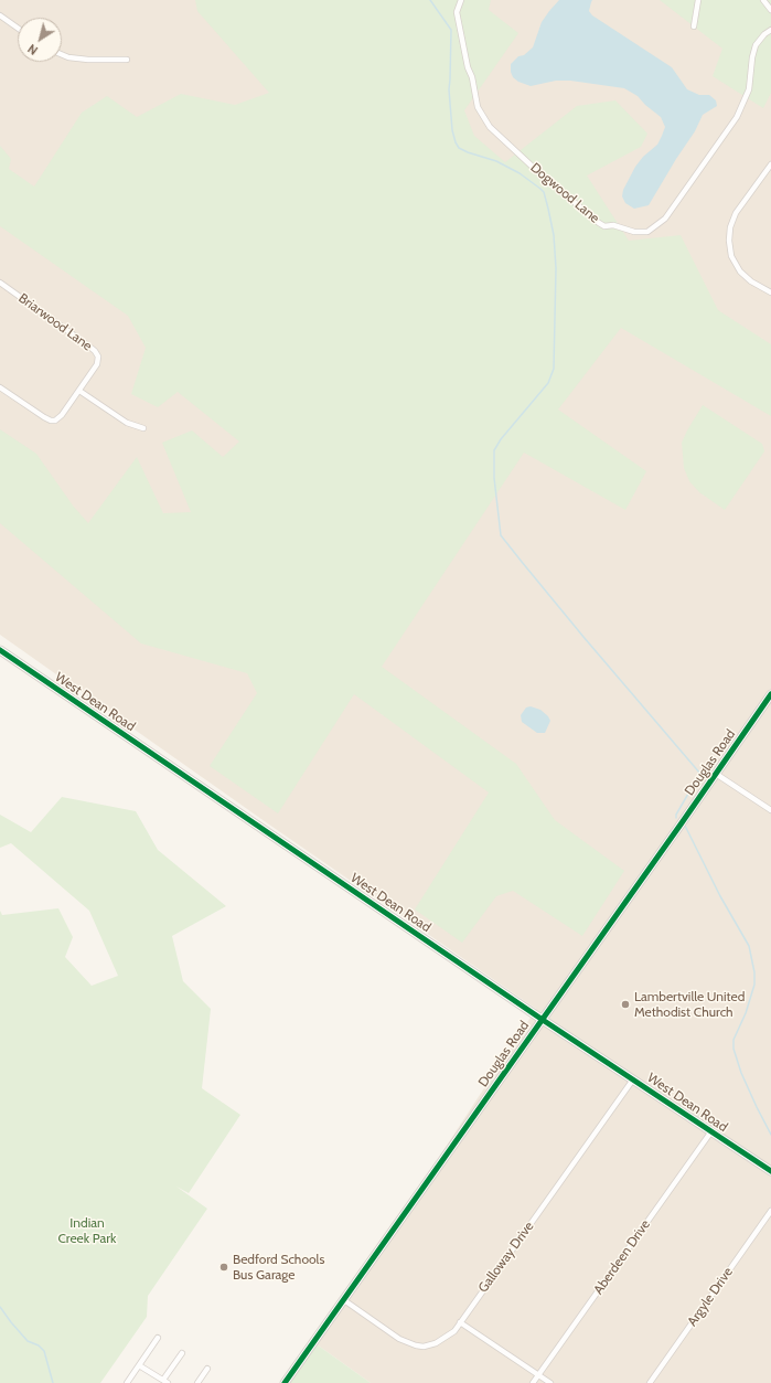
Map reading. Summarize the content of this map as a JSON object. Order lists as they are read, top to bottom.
{
  "streets": {
    "street": [
      "Dogwood Lane",
      "Briarwood Lane",
      "West Dean Road",
      "Douglas Road",
      "Galloway Drive",
      "Aberdeen Drive",
      "Argyle Drive"
    ]
  },
  "crossings": [
    ["West Dean Road", "Douglas Road"],
    ["West Dean Road", "Galloway Drive"],
    ["West Dean Road", "Aberdeen Drive"],
    ["Douglas Road", "Galloway Drive"]
  ],
  "parks": ["Indian Creek Park"],
  "places": ["Lambertville United Methodist Church", "Bedford Schools Bus Garage"],
  "north": "bottom left"
}
